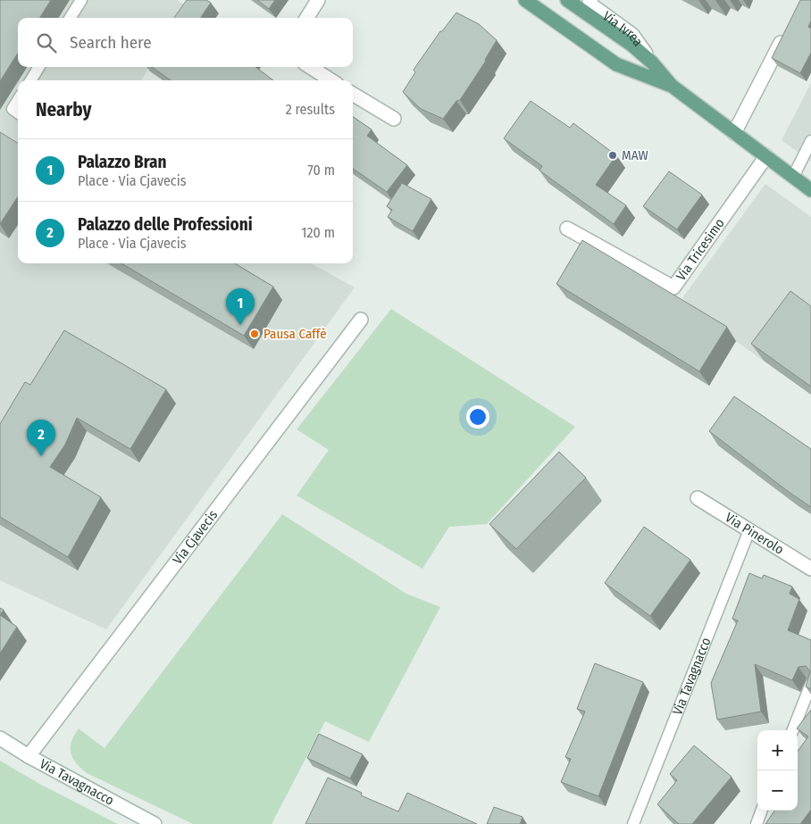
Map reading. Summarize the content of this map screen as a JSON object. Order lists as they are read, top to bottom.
{
  "streets": {
    "street": [
      "Via Ivrea",
      "Via Tricesimo",
      "Via Pinerolo",
      "Via Cjavecis",
      "Via Tavagnacco"
    ]
  },
  "crossings": [
    ["Via Pinerolo", "Via Tavagnacco"],
    ["Via Cjavecis", "Via Tavagnacco"]
  ],
  "places": ["MAW", "Pausa Caffè"],
  "page": {
    "search": "Search here",
    "heading": ["Nearby", "2 results"],
    "list": [
      {
        "mark": "1",
        "name": "Palazzo Bran",
        "note": "Place · Via Cjavecis",
        "value": "70 m"
      },
      {
        "mark": "2",
        "name": "Palazzo delle Professioni",
        "note": "Place · Via Cjavecis",
        "value": "120 m"
      }
    ],
    "pins": ["1", "2"],
    "map_buttons": ["+", "−"]
  }
}
